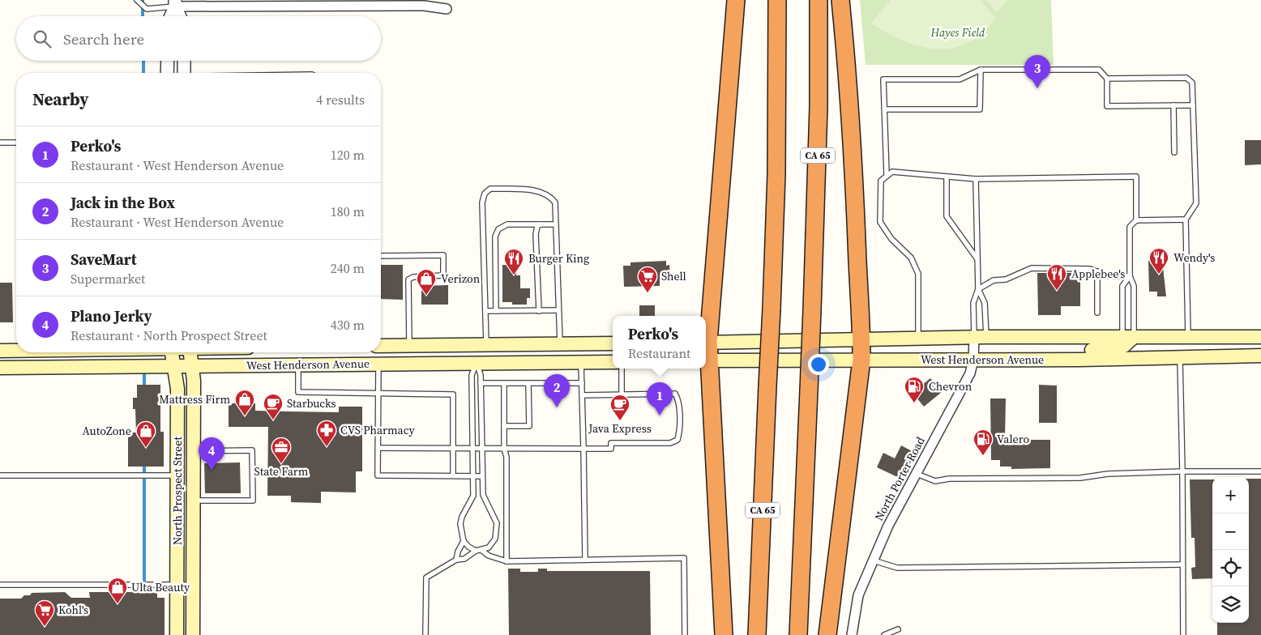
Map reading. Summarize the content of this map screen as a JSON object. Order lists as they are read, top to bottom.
{
  "streets": {
    "highway": ["CA 65"],
    "main road": ["West Henderson Avenue", "North Prospect Street"],
    "street": ["North Porter Road"]
  },
  "crossings": [
    ["West Henderson Avenue", "North Porter Road"],
    ["West Henderson Avenue", "North Prospect Street"]
  ],
  "parks": ["Hayes Field"],
  "places": {
    "restaurant": ["Wendy's", "Burger King", "Applebee's"],
    "supermarket": ["Shell", "Kohl's"],
    "shop": [
      "Verizon",
      "Mattress Firm",
      "AutoZone",
      "Ulta Beauty"
    ],
    "fuel station": ["Chevron", "Valero"],
    "cafe": ["Starbucks", "Java Express"],
    "pharmacy": ["CVS Pharmacy"],
    "office": ["State Farm"]
  },
  "page": {
    "search": "Search here",
    "pins": [
      "3",
      "2",
      "1",
      "4"
    ],
    "heading": ["Nearby", "4 results"],
    "list": [
      {
        "mark": "1",
        "name": "Perko's",
        "note": "Restaurant · West Henderson Avenue",
        "value": "120 m"
      },
      {
        "mark": "2",
        "name": "Jack in the Box",
        "note": "Restaurant · West Henderson Avenue",
        "value": "180 m"
      },
      {
        "mark": "3",
        "name": "SaveMart",
        "note": "Supermarket",
        "value": "240 m"
      },
      {
        "mark": "4",
        "name": "Plano Jerky",
        "note": "Restaurant · North Prospect Street",
        "value": "430 m"
      }
    ],
    "popup": ["Perko's", "Restaurant"],
    "map_buttons": ["+", "−"]
  }
}
